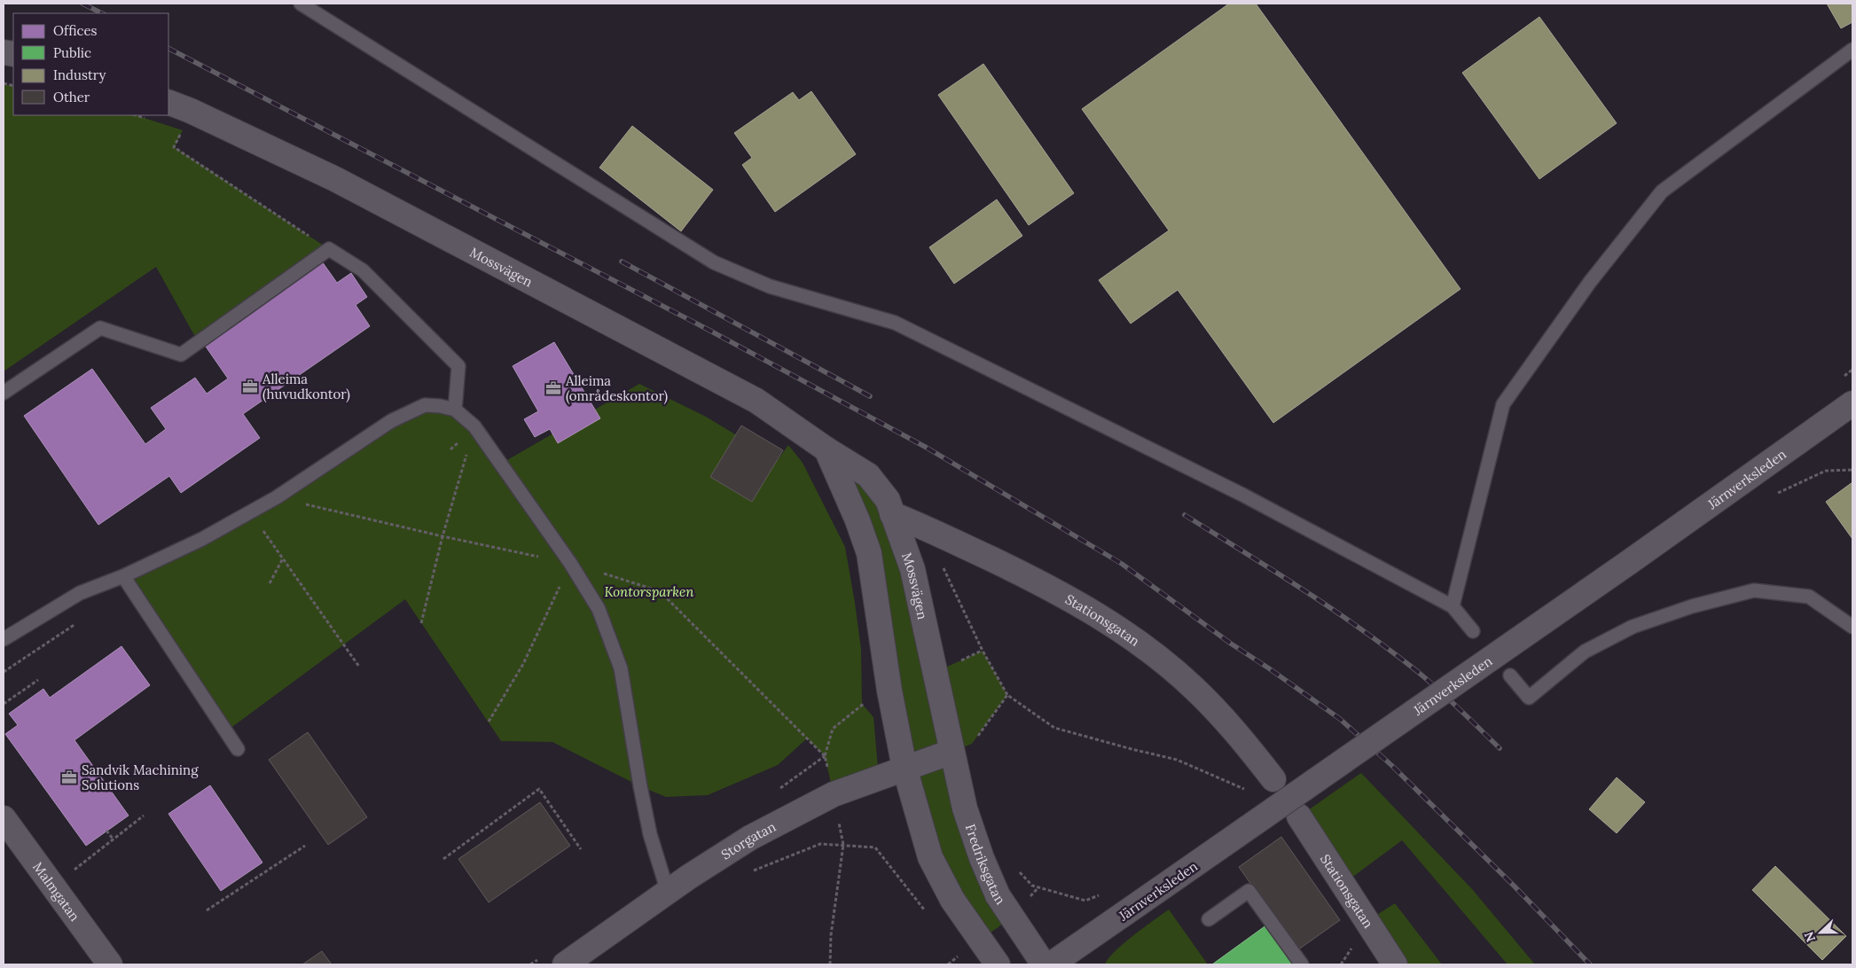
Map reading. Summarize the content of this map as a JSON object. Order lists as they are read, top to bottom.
{
  "streets": {
    "street": [
      "Mossvägen",
      "Järnverksleden",
      "Stationsgatan",
      "Storgatan",
      "Fredriksgatan",
      "Malmgatan"
    ]
  },
  "crossings": [
    ["Mossvägen", "Stationsgatan"],
    ["Mossvägen", "Storgatan"],
    ["Mossvägen", "Fredriksgatan"],
    ["Storgatan", "Fredriksgatan"]
  ],
  "parks": ["Kontorsparken"],
  "places": {
    "office": ["Alleima (huvudkontor)", "Alleima (områdeskontor)", "Sandvik Machining Solutions"]
  },
  "legend": [
    "Offices",
    "Public",
    "Industry",
    "Other"
  ],
  "north": "left"
}
